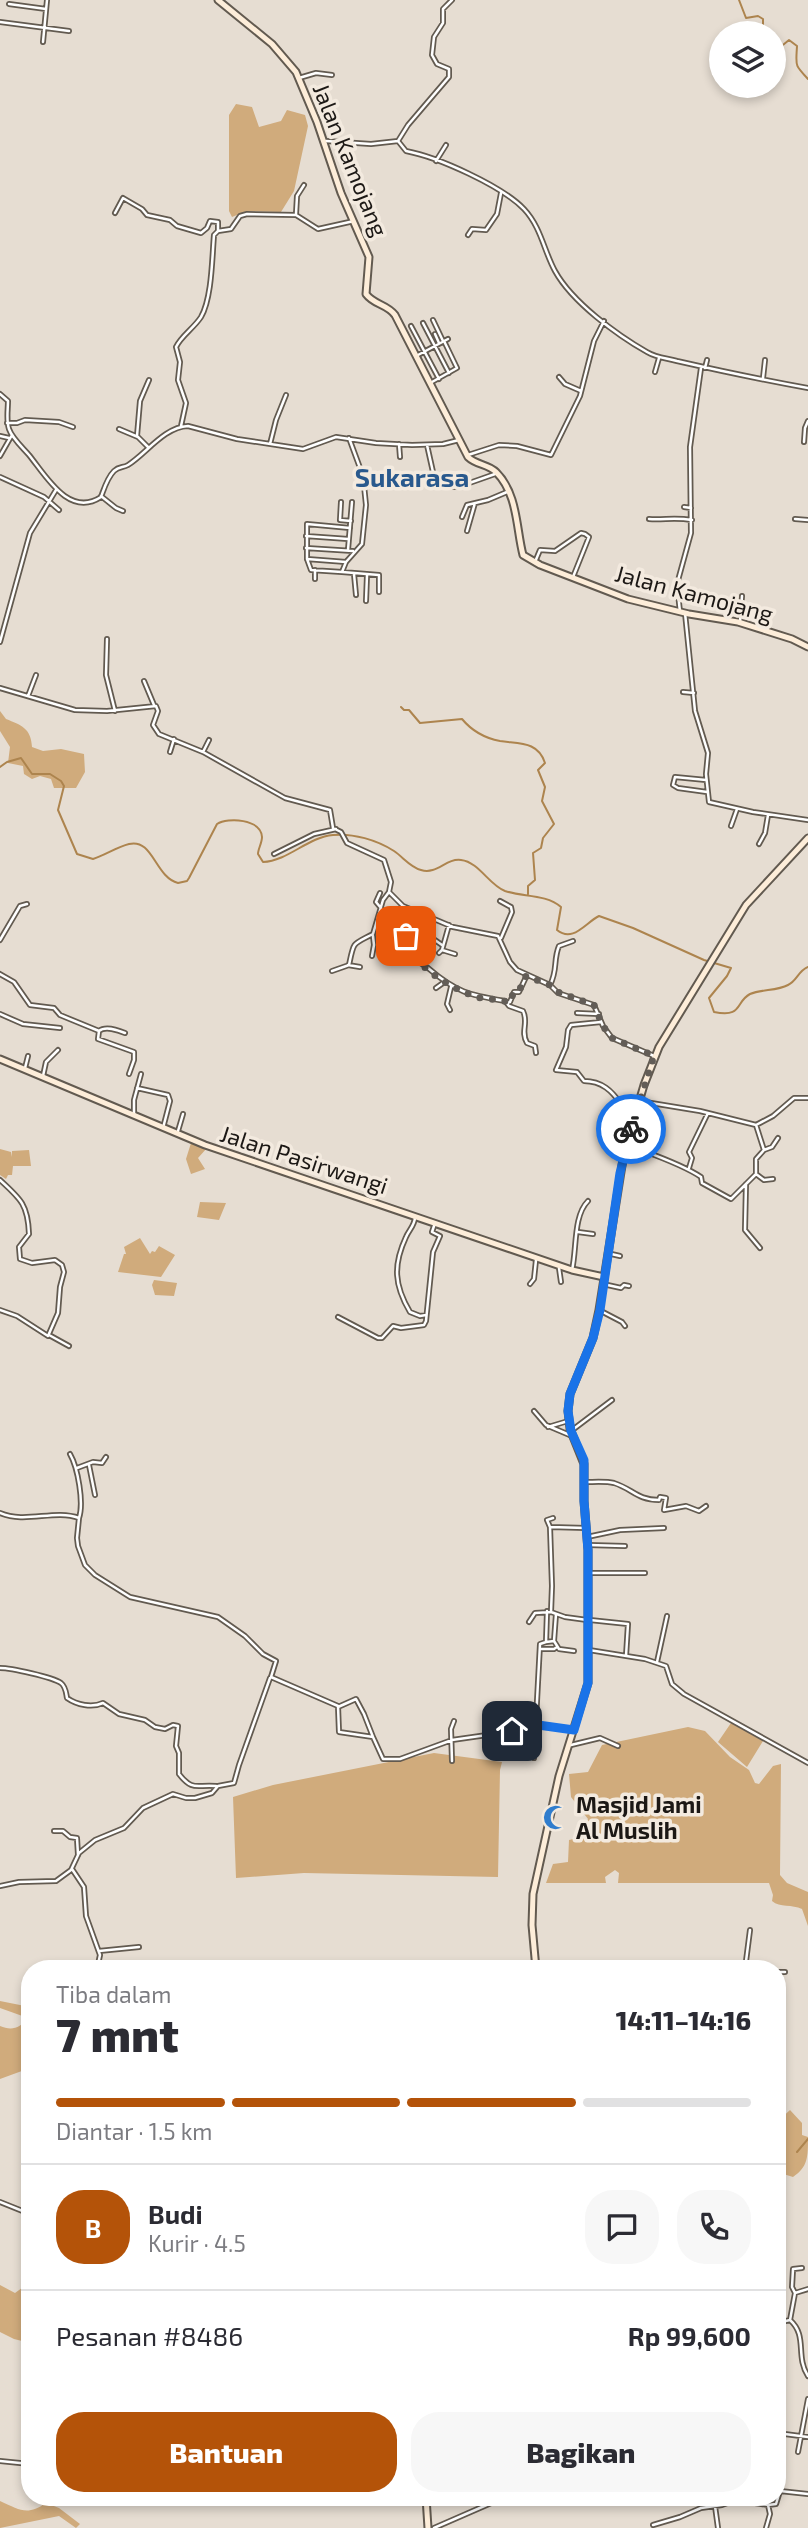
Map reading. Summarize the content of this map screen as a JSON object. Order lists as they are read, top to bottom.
{
  "streets": {
    "main road": ["Jalan Kamojang", "Jalan Pasirwangi"]
  },
  "districts": ["Sukarasa"],
  "places": {
    "mosque": ["Masjid Jami Al Muslih"]
  },
  "page": {
    "heading": ["7 mnt", "Tiba dalam", "14:11–14:16"],
    "panel": [
      "Budi",
      "Kurir · 4.5",
      "Pesanan #8486",
      "Rp 99,600"
    ],
    "bar": "Diantar · 1.5 km",
    "round": "B",
    "buttons": ["Bantuan", "Bagikan"]
  }
}
